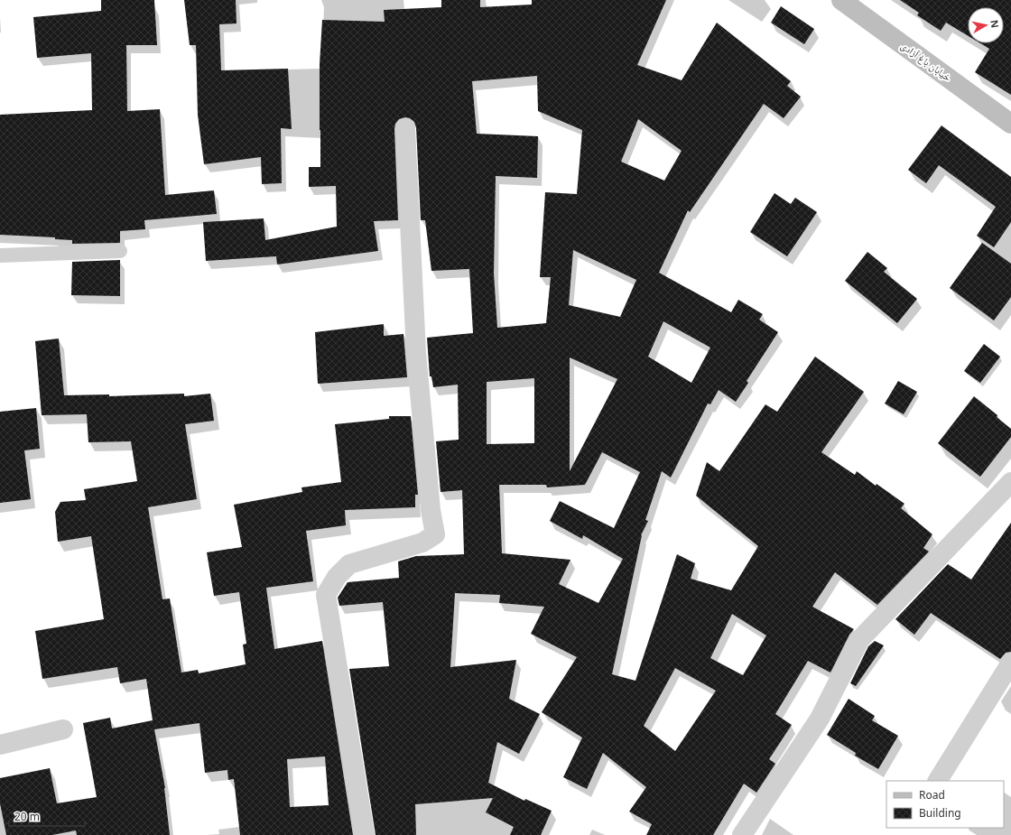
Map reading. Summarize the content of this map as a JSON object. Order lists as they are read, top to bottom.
{
  "streets": {
    "street": ["خیابان باغ آزادی"]
  },
  "legend": ["Road", "Building"],
  "scale_bar": "20 m",
  "north": "right"
}
